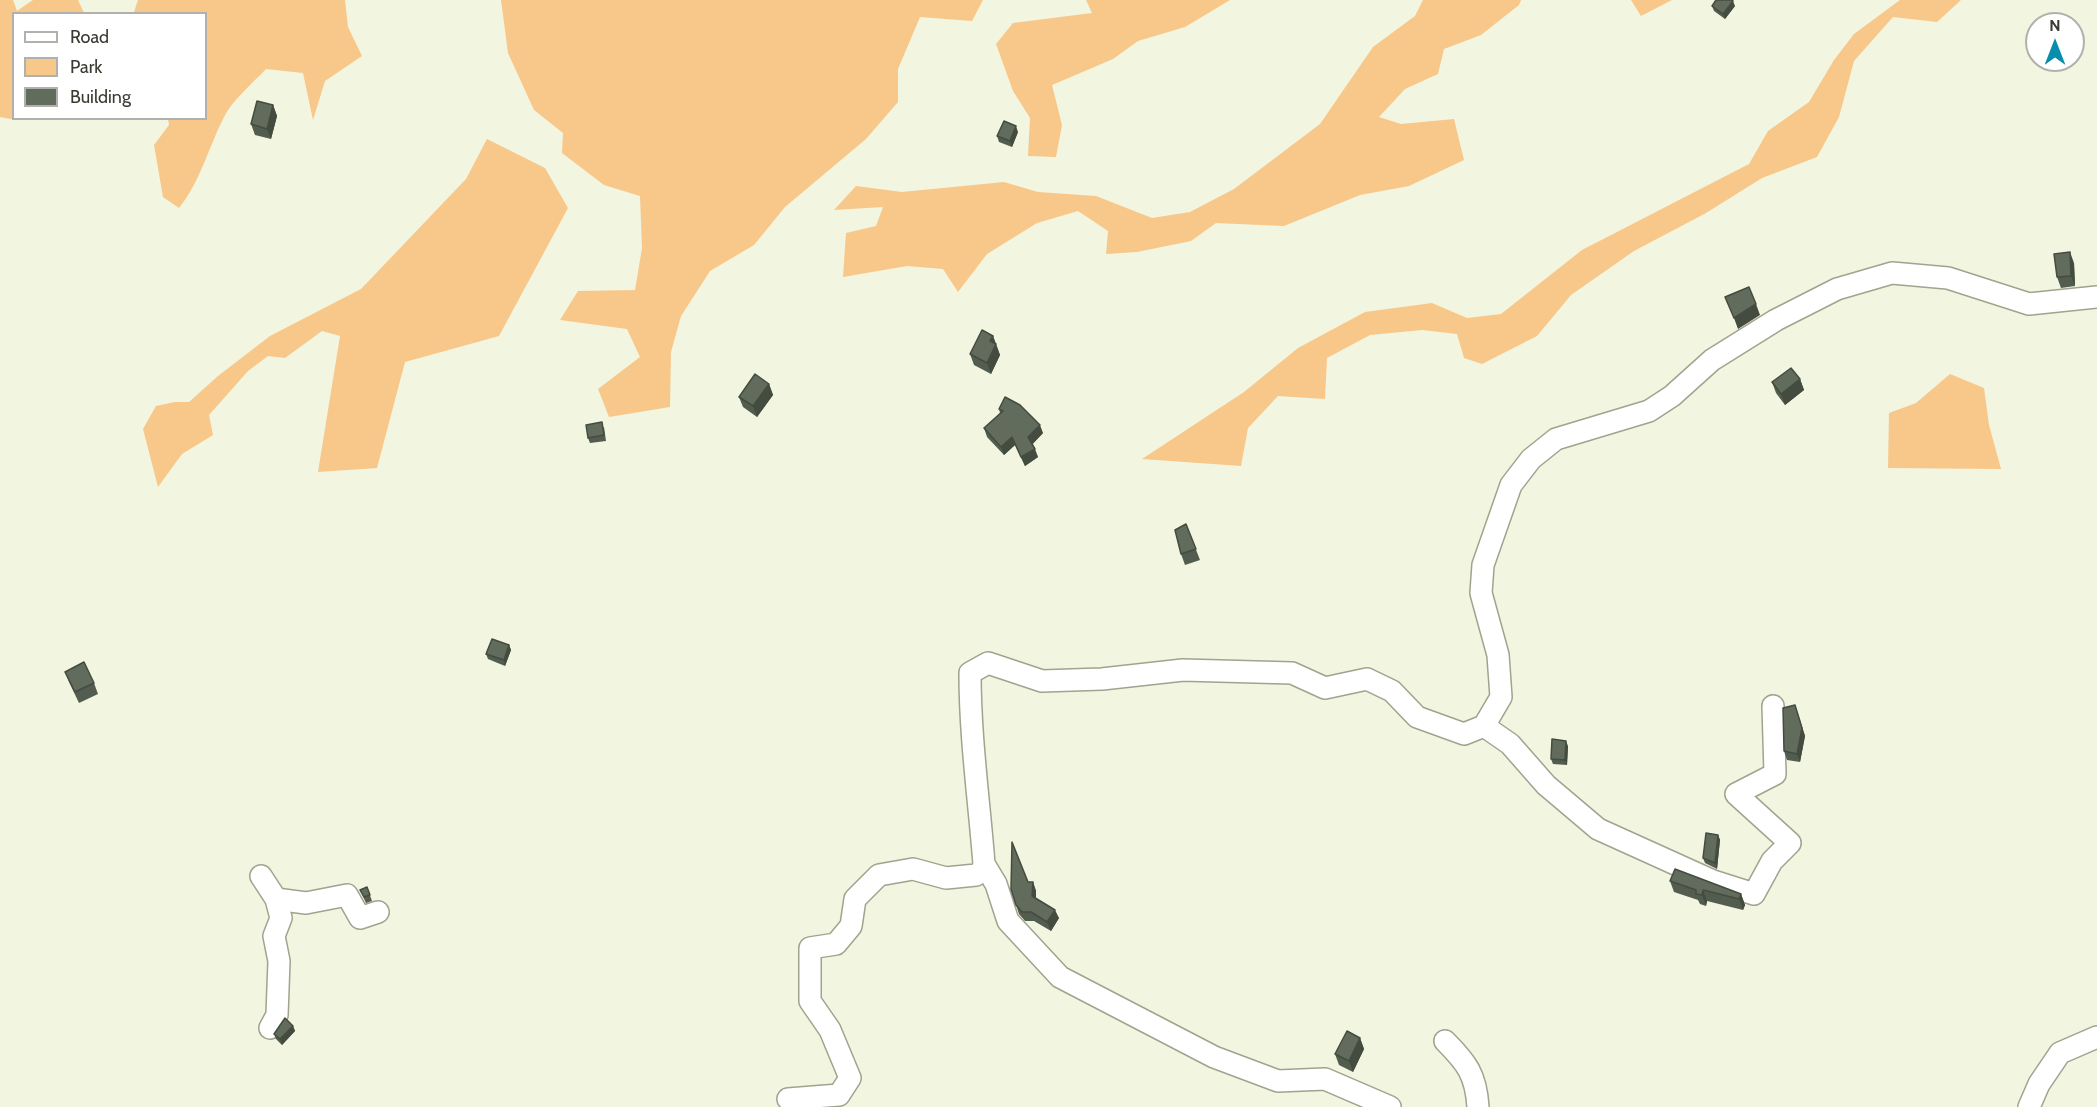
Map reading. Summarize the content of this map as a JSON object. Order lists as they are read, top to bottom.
{
  "legend": ["Road", "Park", "Building"],
  "north": "top"
}
